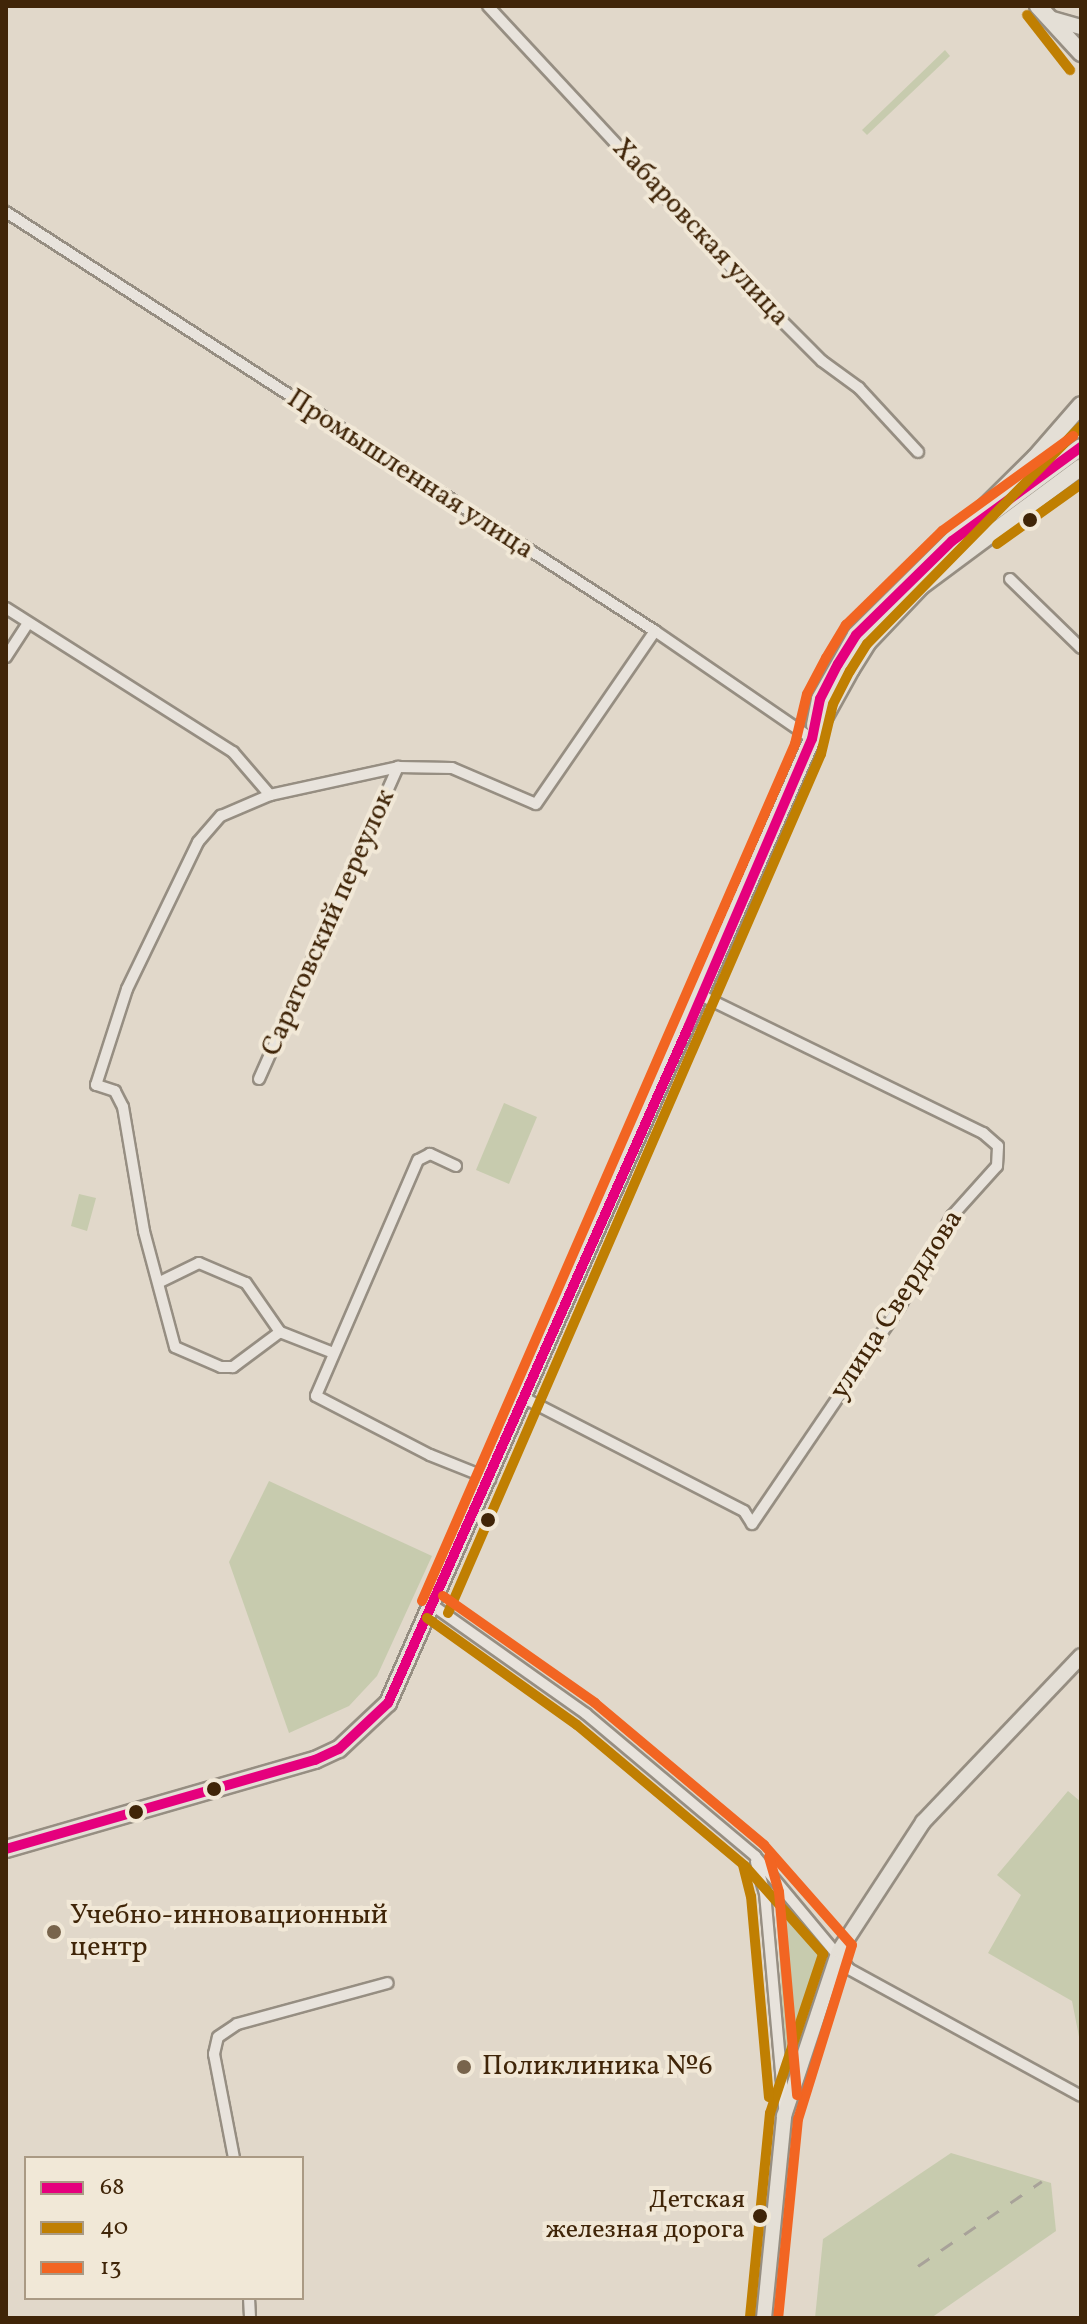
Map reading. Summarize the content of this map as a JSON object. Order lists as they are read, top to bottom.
{
  "streets": {
    "street": [
      "Хабаровская улица",
      "Промышленная улица",
      "Саратовский переулок",
      "улица Свердлова"
    ]
  },
  "places": ["Учебно-инновационный центр", "Поликлиника №6", "Детская железная дорога"],
  "lines": ["transit line 40", "transit line 13", "transit line 68"],
  "legend": ["68", "40", "13"]
}
